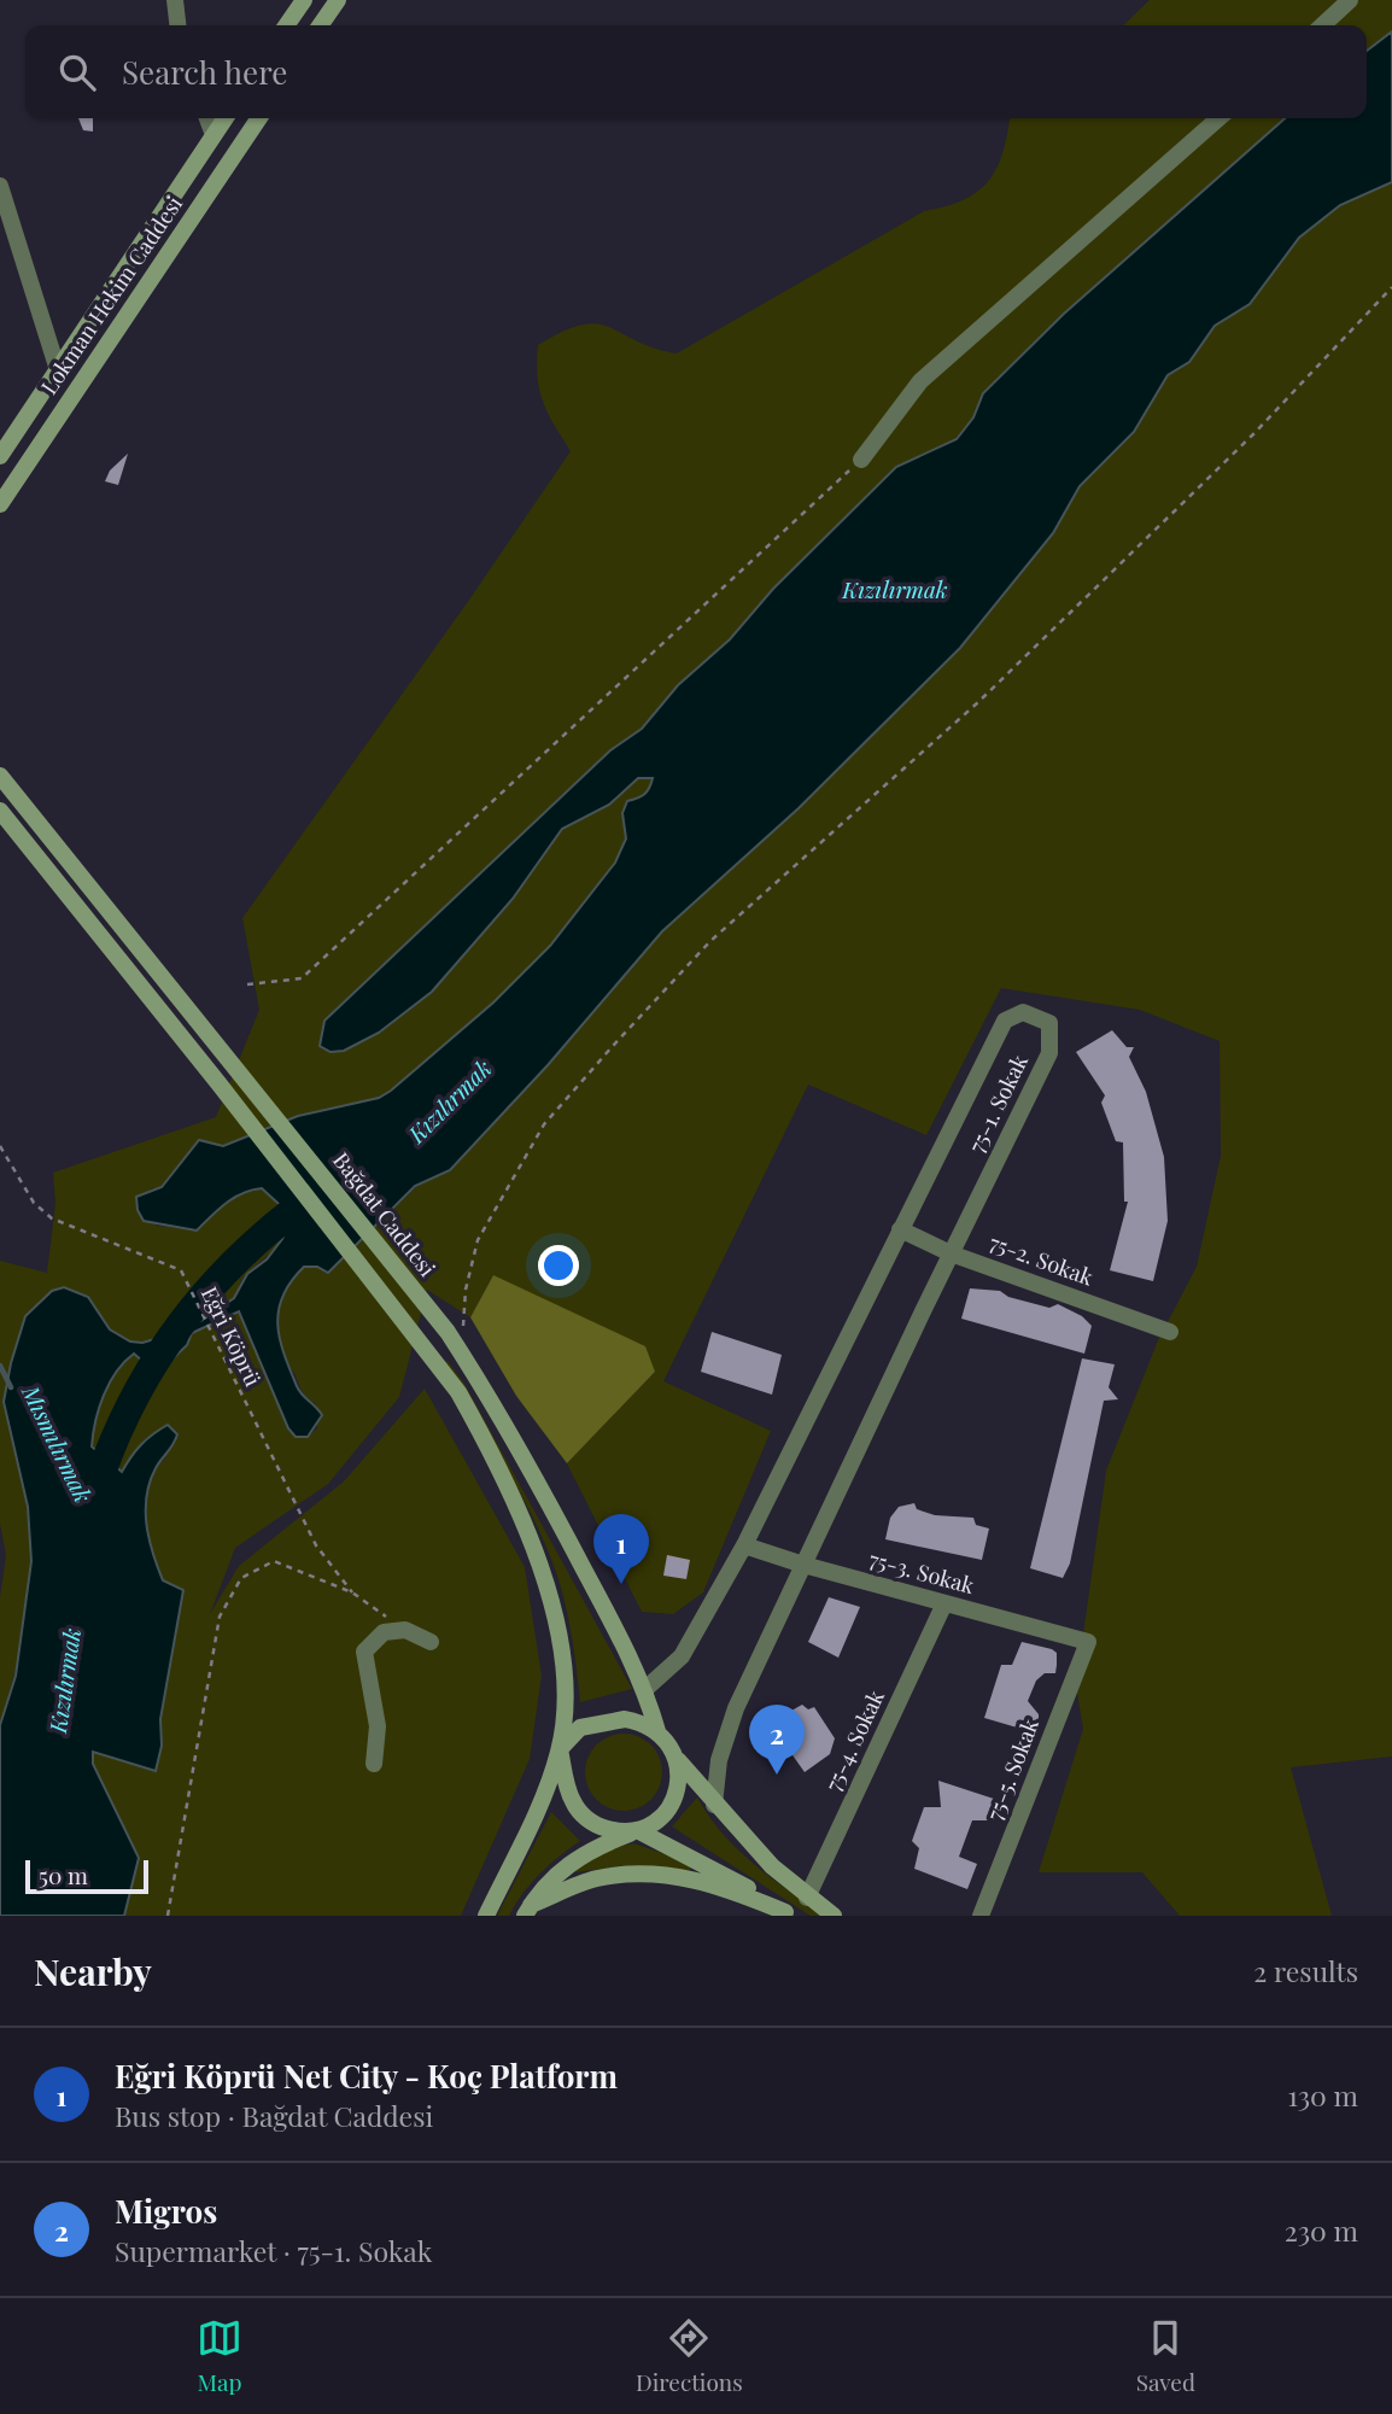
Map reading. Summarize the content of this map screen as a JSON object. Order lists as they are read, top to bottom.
{
  "streets": {
    "main road": ["Lokman Hekim Caddesi", "Bağdat Caddesi"],
    "street": [
      "75-1. Sokak",
      "75-2. Sokak",
      "75-3. Sokak",
      "75-4. Sokak",
      "75-5. Sokak"
    ],
    "path": ["Eğri Köprü"]
  },
  "crossings": [
    ["75-1. Sokak", "Bağdat Caddesi"],
    ["75-1. Sokak", "75-2. Sokak"],
    ["75-1. Sokak", "75-3. Sokak"],
    ["75-3. Sokak", "75-4. Sokak"],
    ["75-3. Sokak", "75-5. Sokak"]
  ],
  "water": ["Kızılırmak", "Mısmılırmak"],
  "scale_bar": "50 m",
  "page": {
    "search": "Search here",
    "pins": ["1", "2"],
    "scale": "50 m",
    "heading": ["Nearby", "2 results"],
    "list": [
      {
        "mark": "1",
        "name": "Eğri Köprü Net City - Koç Platform",
        "note": "Bus stop · Bağdat Caddesi",
        "value": "130 m"
      },
      {
        "mark": "2",
        "name": "Migros",
        "note": "Supermarket · 75-1. Sokak",
        "value": "230 m"
      }
    ],
    "nav": ["Map", "Directions", "Saved"]
  }
}
